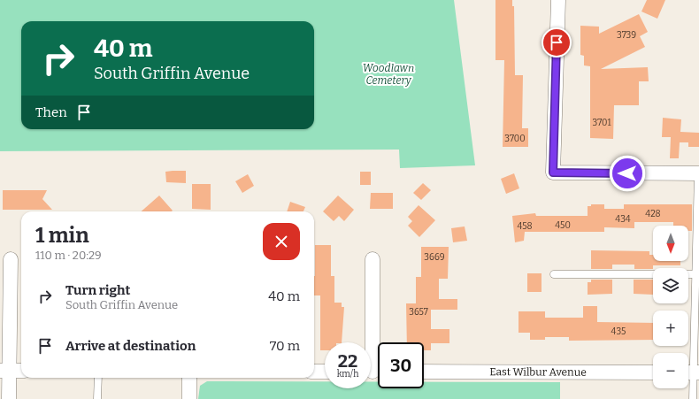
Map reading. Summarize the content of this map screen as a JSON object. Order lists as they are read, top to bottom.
{
  "streets": {
    "street": ["East Wilbur Avenue"]
  },
  "parks": ["Woodlawn Cemetery"],
  "house_numbers": [
    "3739",
    "3701",
    "3700",
    "428",
    "434",
    "450",
    "458",
    "3669",
    "3657",
    "435"
  ],
  "north": "bottom",
  "page": {
    "turn": ["40 m", "South Griffin Avenue"],
    "then": "Then",
    "heading": ["1 min", "110 m · 20:29"],
    "map_buttons": ["+", "−"],
    "list": [
      {
        "name": "Turn right",
        "note": "South Griffin Avenue",
        "value": "40 m"
      },
      {
        "name": "Arrive at destination",
        "value": "70 m"
      }
    ],
    "speed": "22 km/h",
    "limit": "30"
  }
}
